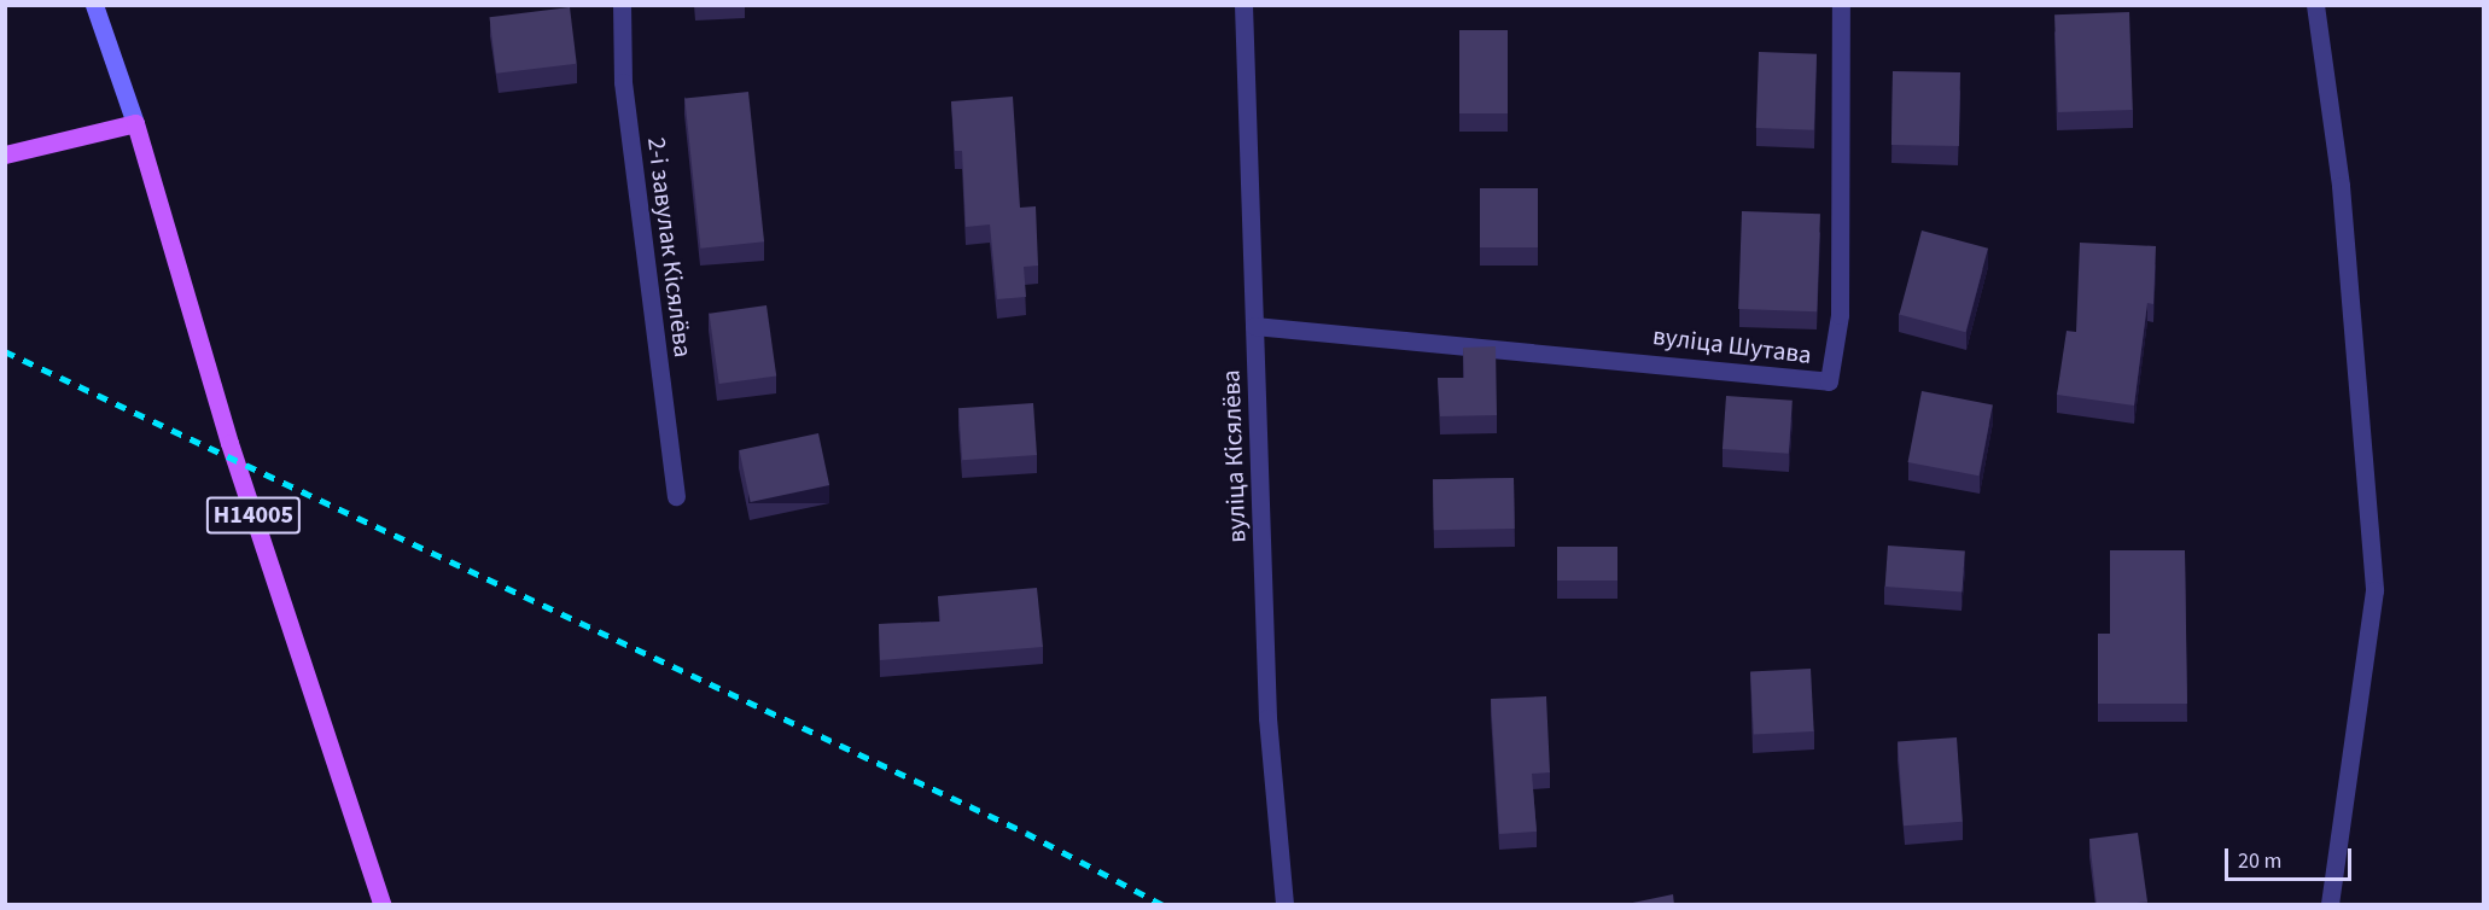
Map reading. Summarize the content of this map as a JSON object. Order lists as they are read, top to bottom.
{
  "streets": {
    "main road": ["Н14005"],
    "street": ["2-і завулак Кісялёва", "вуліца Шутава", "вуліца Кісялёва"]
  },
  "crossings": [
    ["вуліца Шутава", "вуліца Кісялёва"]
  ],
  "scale_bar": "20 m"
}
